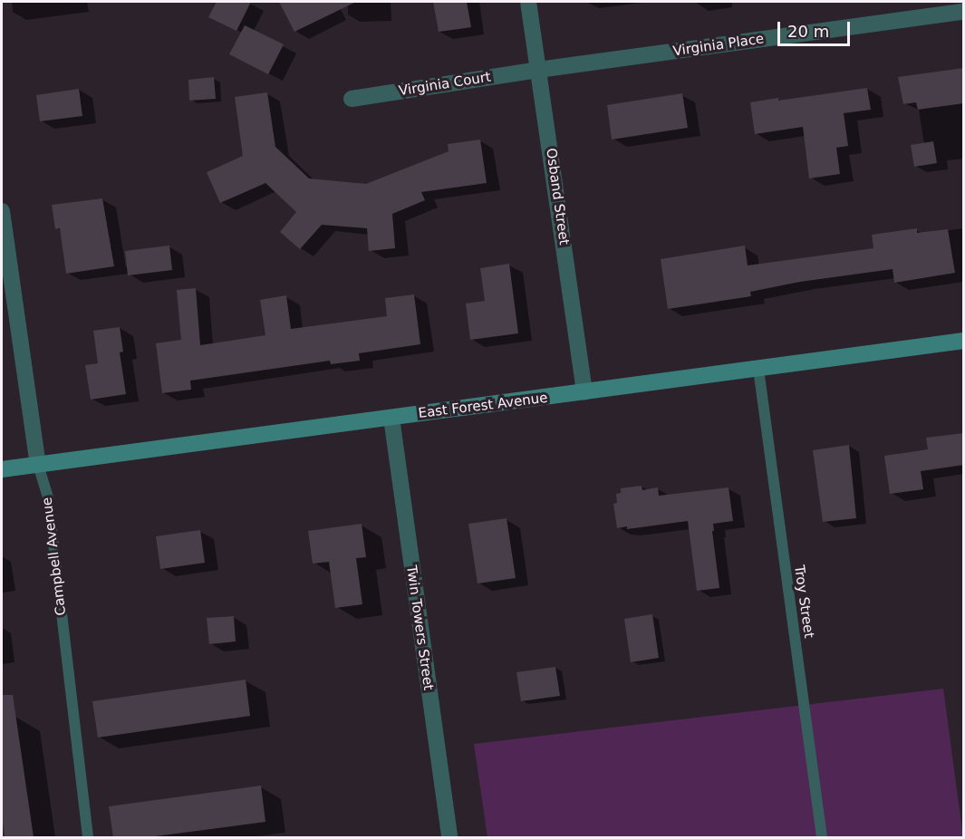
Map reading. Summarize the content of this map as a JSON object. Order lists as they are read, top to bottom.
{
  "streets": {
    "street": [
      "Virginia Place",
      "Virginia Court",
      "Osband Street",
      "East Forest Avenue",
      "Campbell Avenue",
      "Twin Towers Street"
    ],
    "lane": ["Troy Street"]
  },
  "crossings": [
    ["Virginia Place", "Virginia Court"],
    ["Virginia Place", "Osband Street"],
    ["Virginia Court", "Osband Street"],
    ["Osband Street", "East Forest Avenue"],
    ["East Forest Avenue", "Campbell Avenue"],
    ["East Forest Avenue", "Troy Street"],
    ["East Forest Avenue", "Twin Towers Street"]
  ],
  "scale_bar": "20 m"
}
